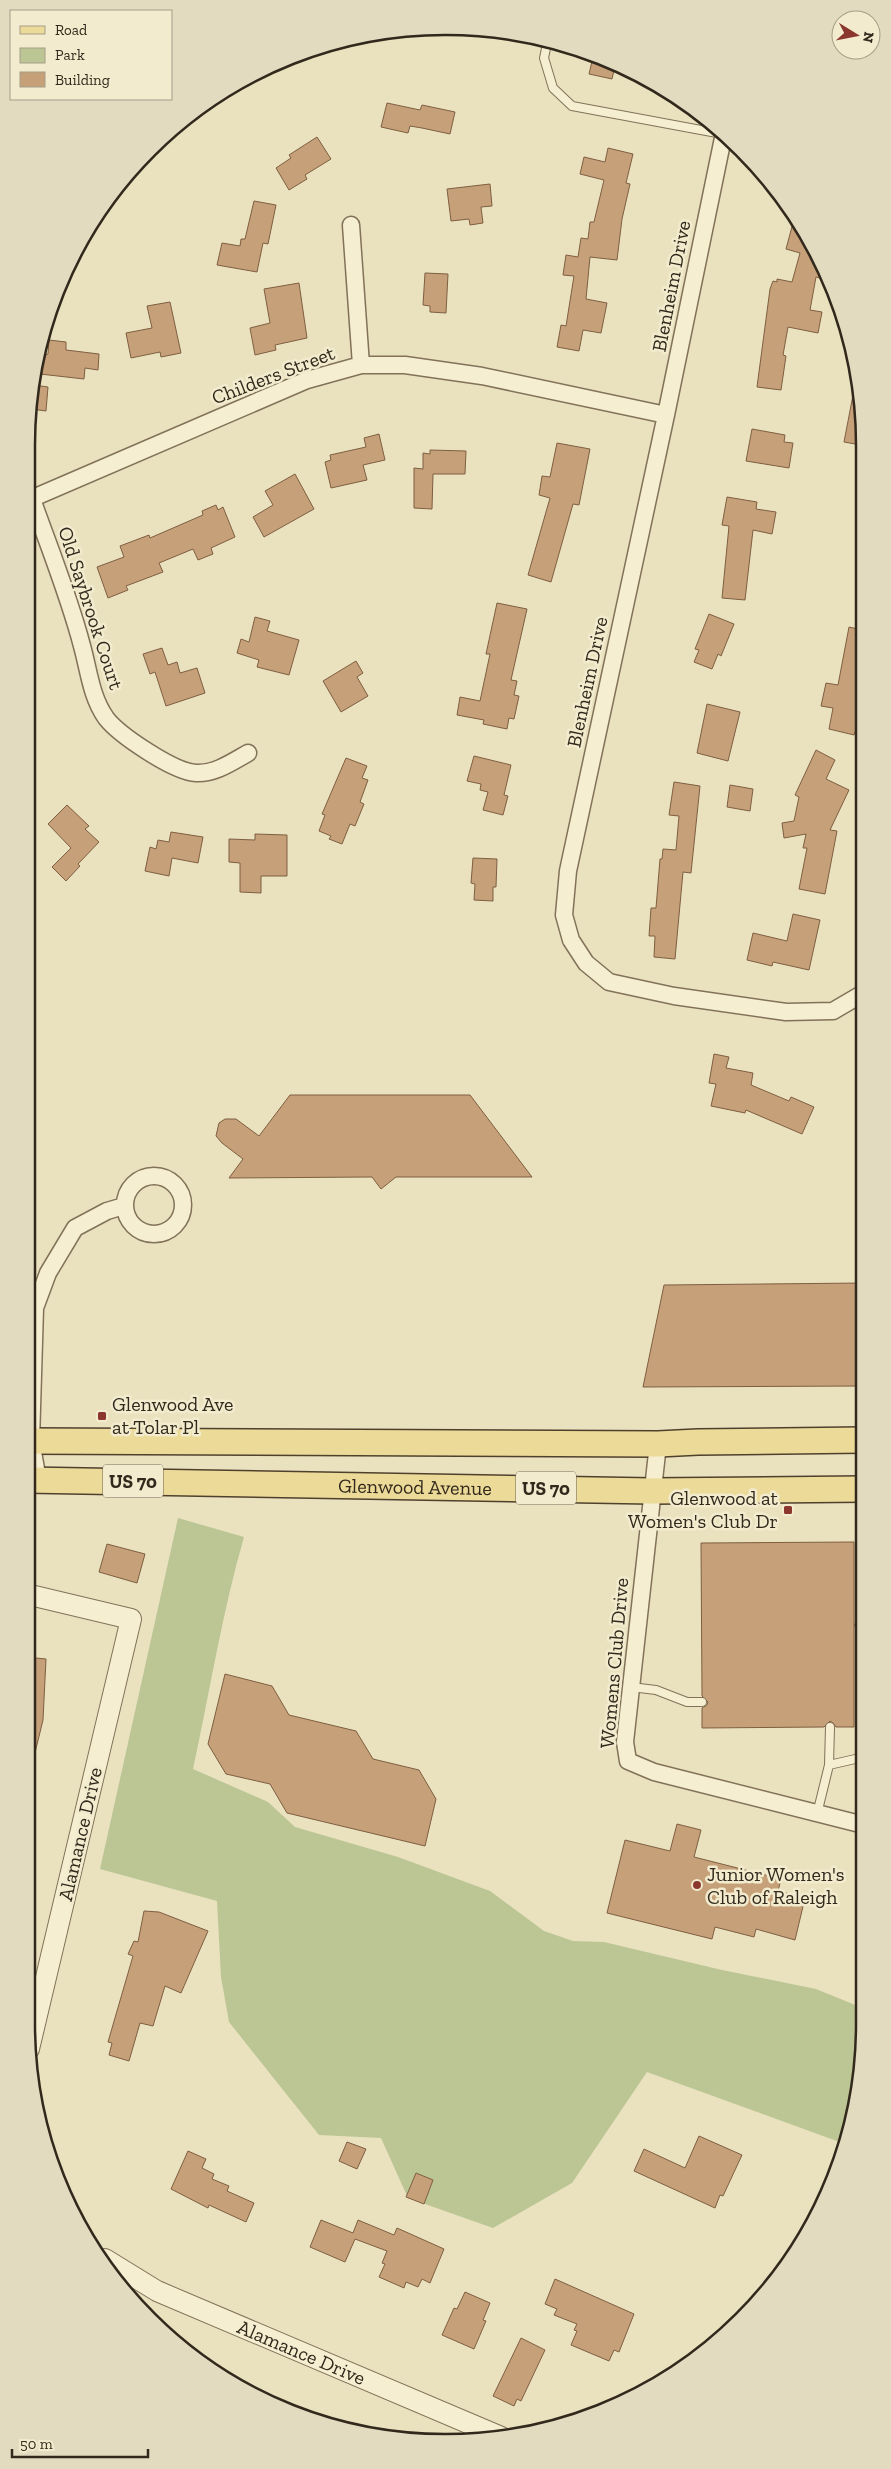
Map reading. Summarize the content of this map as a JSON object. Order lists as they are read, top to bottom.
{
  "streets": {
    "main road": ["US 70", "Glenwood Avenue"],
    "street": [
      "Blenheim Drive",
      "Childers Street",
      "Old Saybrook Court",
      "Womens Club Drive",
      "Alamance Drive"
    ]
  },
  "crossings": [
    ["Blenheim Drive", "Childers Street"],
    ["Glenwood Avenue", "Womens Club Drive"]
  ],
  "places": {
    "transit": ["Glenwood Ave at Tolar Pl", "Glenwood at Women's Club Dr"],
    "other": ["Junior Women's Club of Raleigh"]
  },
  "legend": ["Road", "Park", "Building"],
  "scale_bar": "50 m",
  "north": "right"
}
